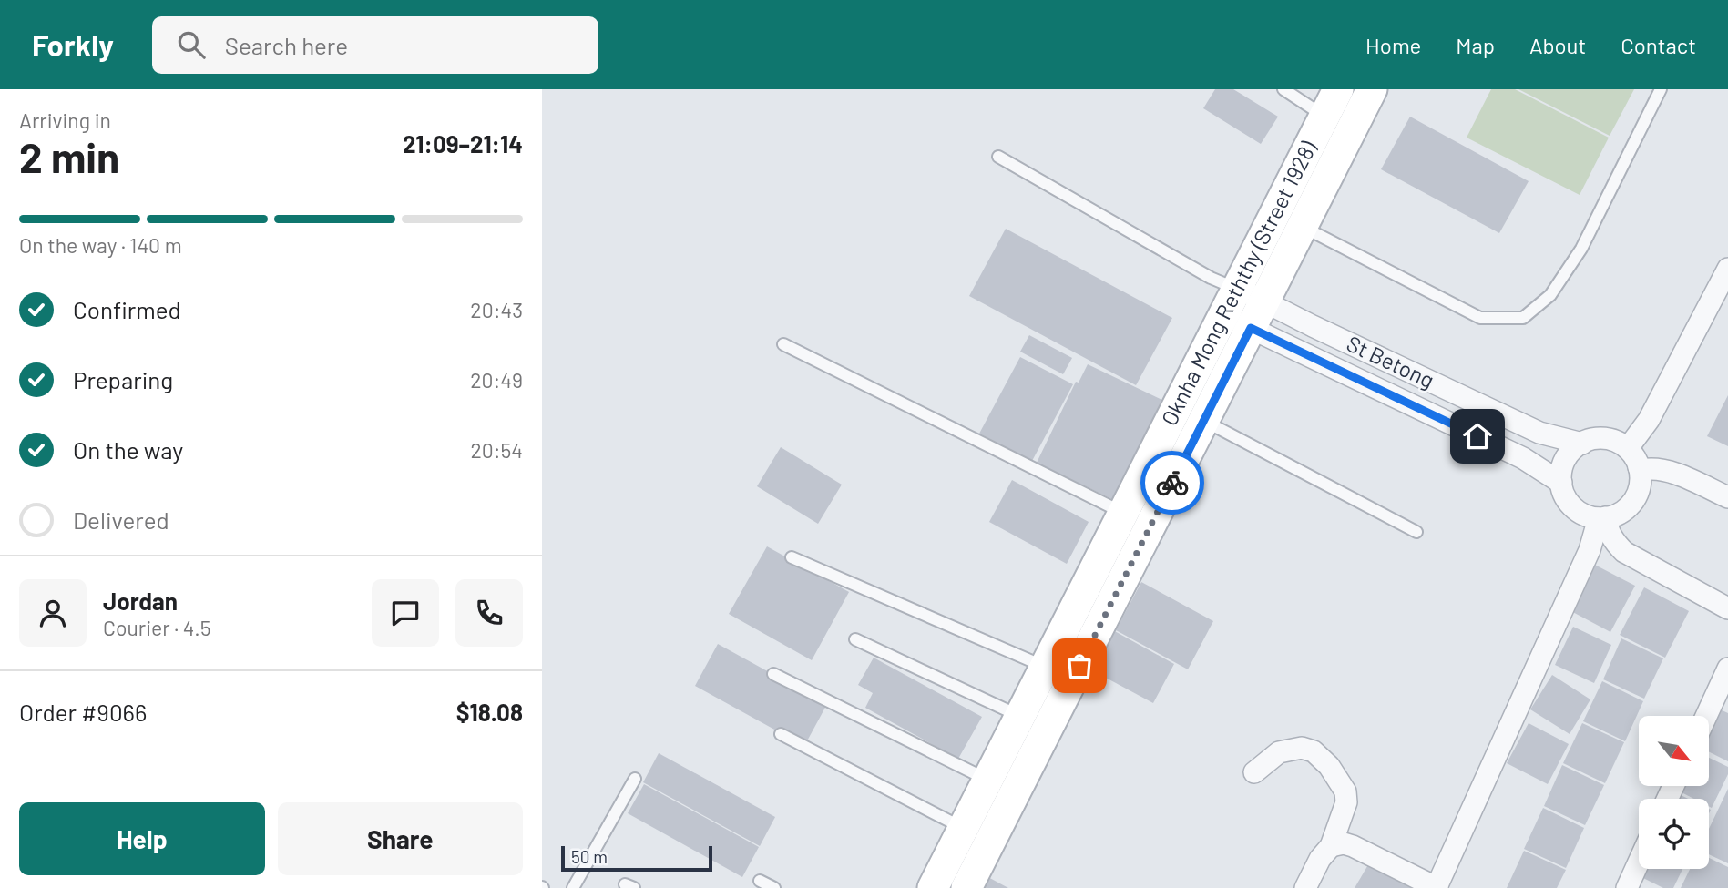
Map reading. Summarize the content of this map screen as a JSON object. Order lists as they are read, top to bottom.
{
  "streets": {
    "main road": ["Oknha Mong Reththy (Street 1928)"],
    "street": ["St Betong"]
  },
  "crossings": [
    ["Oknha Mong Reththy (Street 1928)", "St Betong"]
  ],
  "scale_bar": "50 m",
  "north": "bottom right",
  "page": {
    "header": "Forkly",
    "search": "Search here",
    "nav": [
      "Home",
      "Map",
      "About",
      "Contact"
    ],
    "heading": ["2 min", "Arriving in", "21:09–21:14"],
    "panel": [
      "Jordan",
      "Courier · 4.5",
      "Order #9066",
      "$18.08"
    ],
    "bar": "On the way · 140 m",
    "list": [
      ["Confirmed", "20:43"],
      ["Preparing", "20:49"],
      ["On the way", "20:54"],
      "Delivered"
    ],
    "buttons": ["Help", "Share"],
    "scale": "50 m"
  }
}
